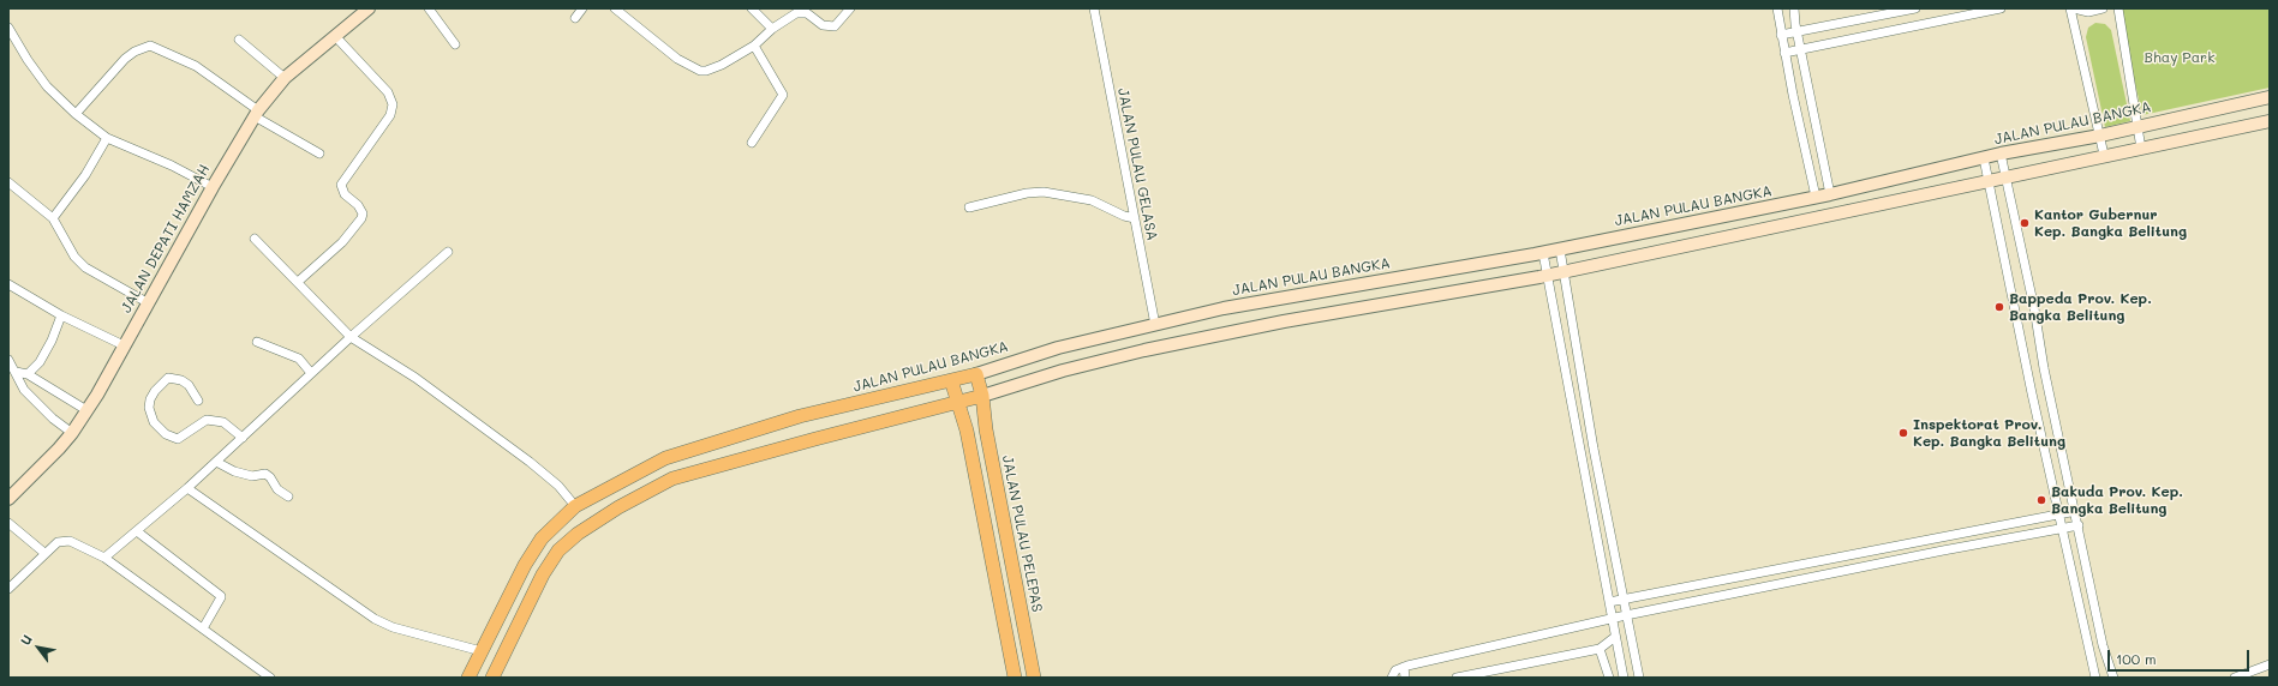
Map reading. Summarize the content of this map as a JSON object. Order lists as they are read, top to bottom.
{
  "streets": {
    "highway": ["JALAN PULAU BANGKA", "JALAN PULAU PELEPAS"],
    "main road": ["JALAN DEPATI HAMZAH"],
    "street": ["JALAN PULAU GELASA"]
  },
  "crossings": [
    ["JALAN PULAU BANGKA", "JALAN PULAU GELASA"],
    ["JALAN PULAU BANGKA", "JALAN PULAU PELEPAS"]
  ],
  "parks": ["Bhay Park"],
  "places": [
    "Kantor Gubernur Kep. Bangka Belitung",
    "Bappeda Prov. Kep. Bangka Belitung",
    "Inspektorat Prov. Kep. Bangka Belitung",
    "Bakuda Prov. Kep. Bangka Belitung"
  ],
  "scale_bar": "100 m",
  "north": "top left"
}
